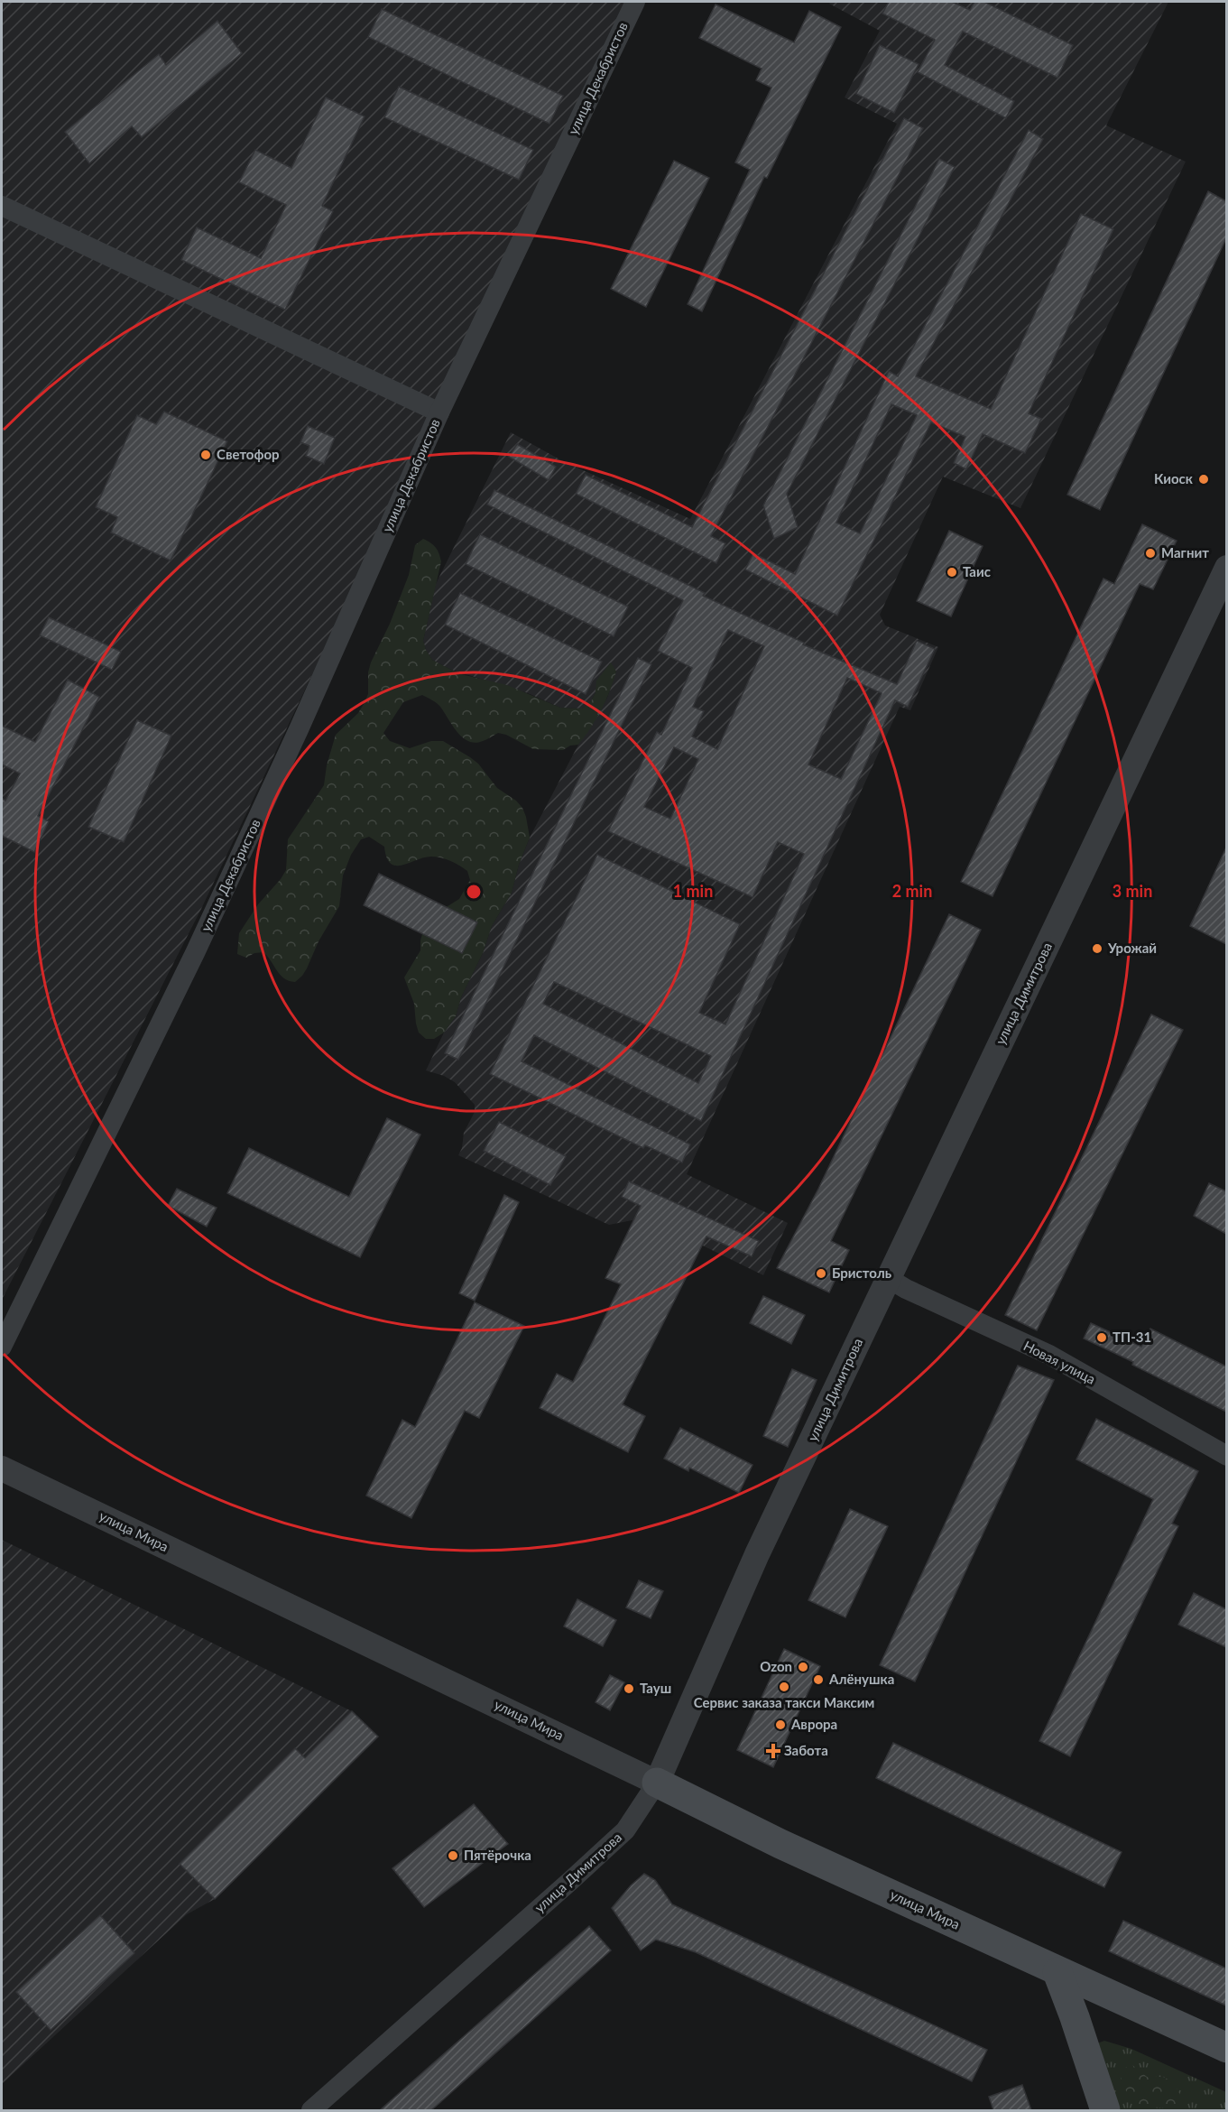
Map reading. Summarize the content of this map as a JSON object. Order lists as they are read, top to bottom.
{
  "streets": {
    "main road": ["улица Мира"],
    "street": ["улица Декабристов", "улица Димитрова", "Новая улица"]
  },
  "crossings": [
    ["улица Димитрова", "Новая улица"],
    ["улица Димитрова", "улица Мира"]
  ],
  "places": {
    "other": [
      "Светофор",
      "Киоск",
      "Магнит",
      "Таис",
      "Урожай",
      "Бристоль",
      "ТП-31",
      "Ozon",
      "Алёнушка",
      "Сервис заказа такси Максим",
      "Тауш",
      "Аврора",
      "Пятёрочка"
    ],
    "health": ["Забота"]
  },
  "rings": ["1 min", "2 min", "3 min"]
}
